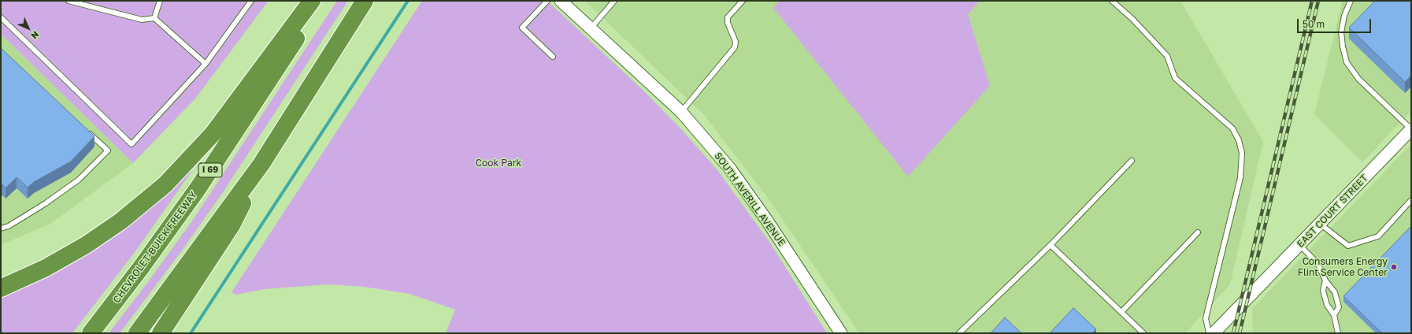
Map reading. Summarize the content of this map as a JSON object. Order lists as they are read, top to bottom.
{
  "streets": {
    "highway": ["I 69", "CHEVROLET-BUICK FREEWAY"],
    "street": ["SOUTH AVERILL AVENUE", "EAST COURT STREET"]
  },
  "parks": ["Cook Park"],
  "places": ["Consumers Energy Flint Service Center"],
  "scale_bar": "50 m",
  "north": "bottom right"
}
